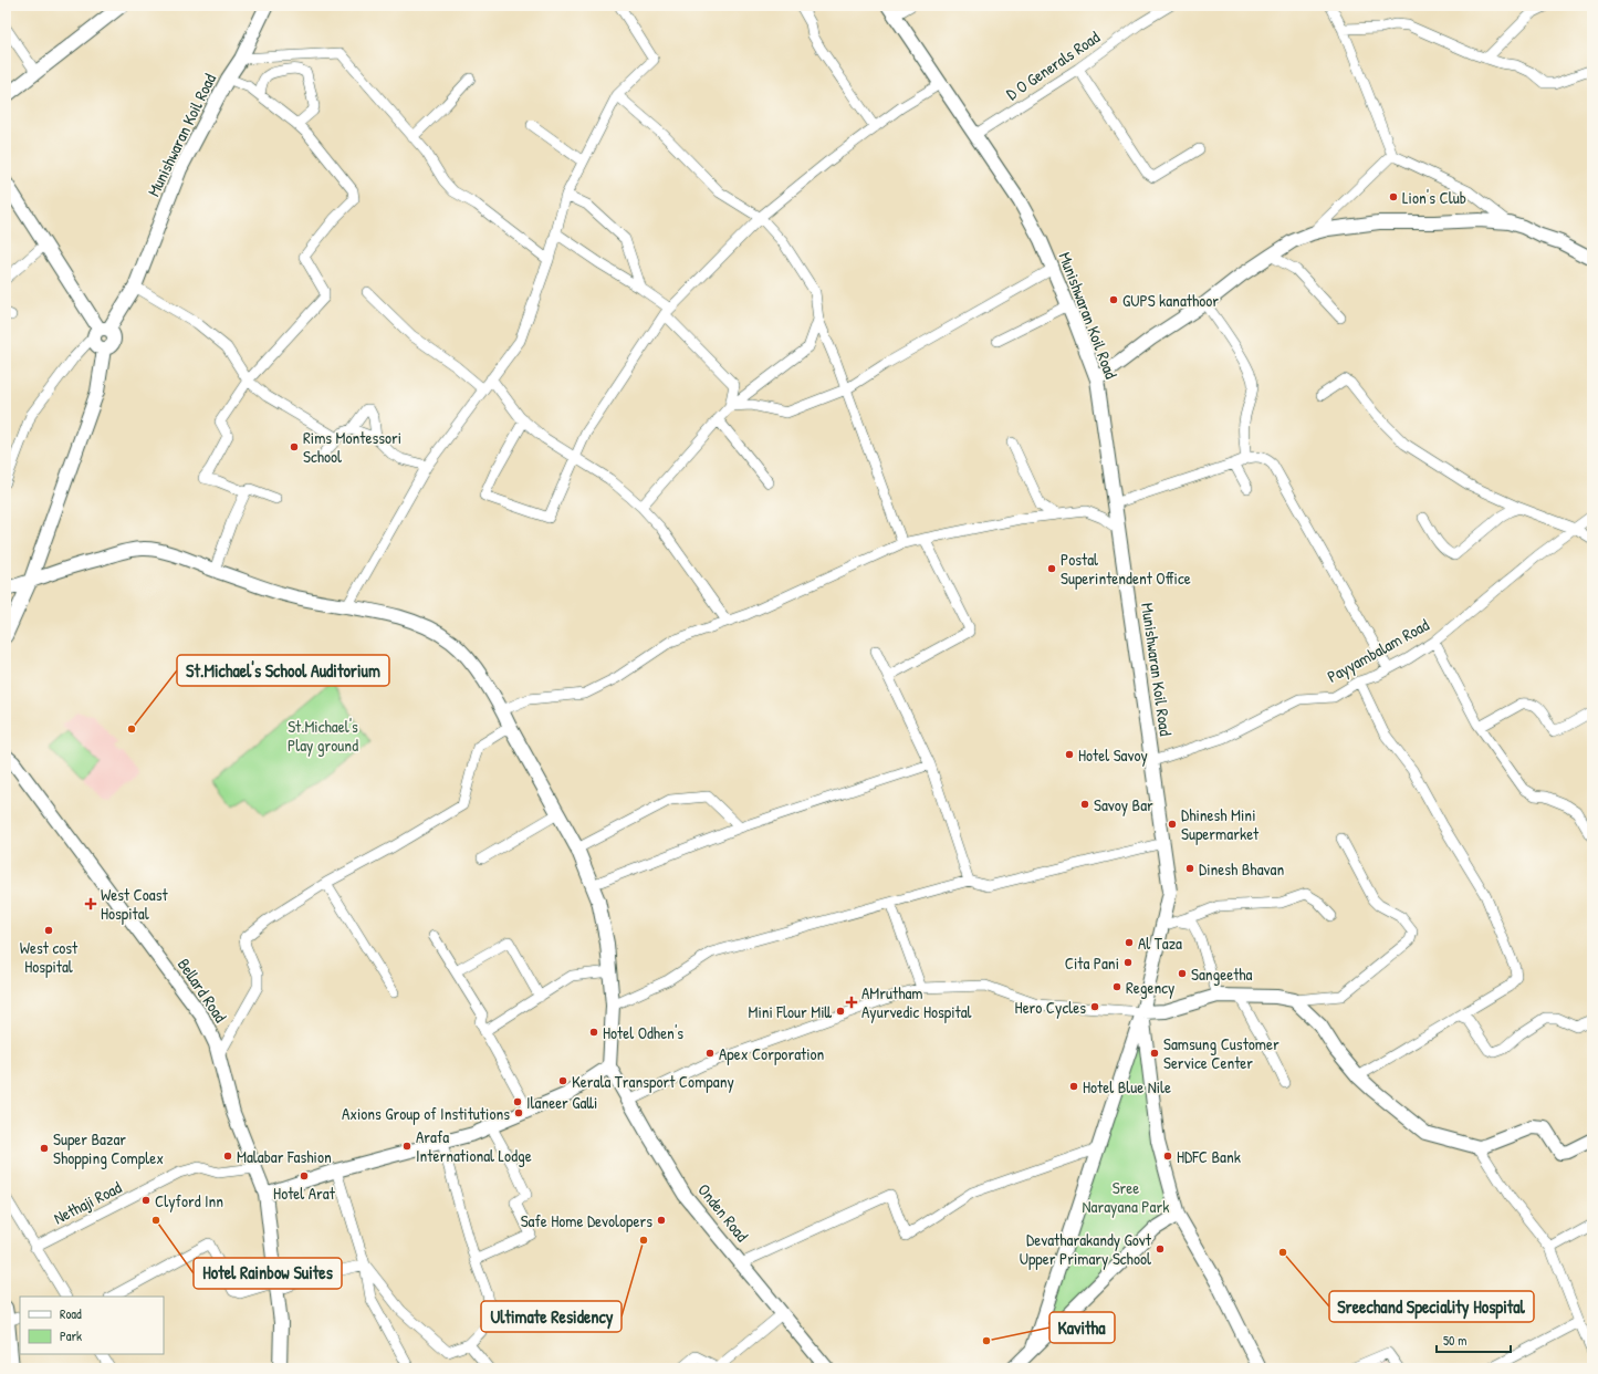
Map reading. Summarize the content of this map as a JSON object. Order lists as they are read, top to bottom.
{
  "streets": {
    "main road": ["Munishwaran Koil Road", "Bellard Road", "Onden Road"],
    "street": ["D O Generals Road", "Payyambalam Road", "Nethaji Road"]
  },
  "crossings": [
    ["D O Generals Road", "Munishwaran Koil Road"],
    ["Munishwaran Koil Road", "Payyambalam Road"],
    ["Bellard Road", "Nethaji Road"]
  ],
  "parks": ["St.Michael's Play ground", "Sree Narayana Park"],
  "places": {
    "other": [
      "Lion's Club",
      "GUPS kanathoor",
      "Rims Montessori School",
      "Postal Superintendent Office",
      "St.Michael's School Auditorium",
      "Hotel Savoy",
      "Savoy Bar",
      "Dhinesh Mini Supermarket",
      "Dinesh Bhavan",
      "West cost Hospital",
      "Al Taza",
      "Cita Pani",
      "Sangeetha",
      "Regency",
      "Hero Cycles",
      "Mini Flour Mill",
      "Hotel Odhen's",
      "Apex Corporation",
      "Samsung Customer Service Center",
      "Kerala Transport Company",
      "Hotel Blue Nile",
      "Ilaneer Galli",
      "Axions Group of Institutions",
      "Arafa International Lodge",
      "Super Bazar Shopping Complex",
      "Malabar Fashion",
      "HDFC Bank",
      "Hotel Arat",
      "Clyford Inn",
      "Hotel Rainbow Suites",
      "Safe Home Devolopers",
      "Ultimate Residency",
      "Devatharakandy Govt Upper Primary School",
      "Sreechand Speciality Hospital",
      "Kavitha"
    ],
    "health": ["West Coast Hospital", "AMrutham Ayurvedic Hospital"]
  },
  "legend": ["Road", "Park"],
  "scale_bar": "50 m"
}
